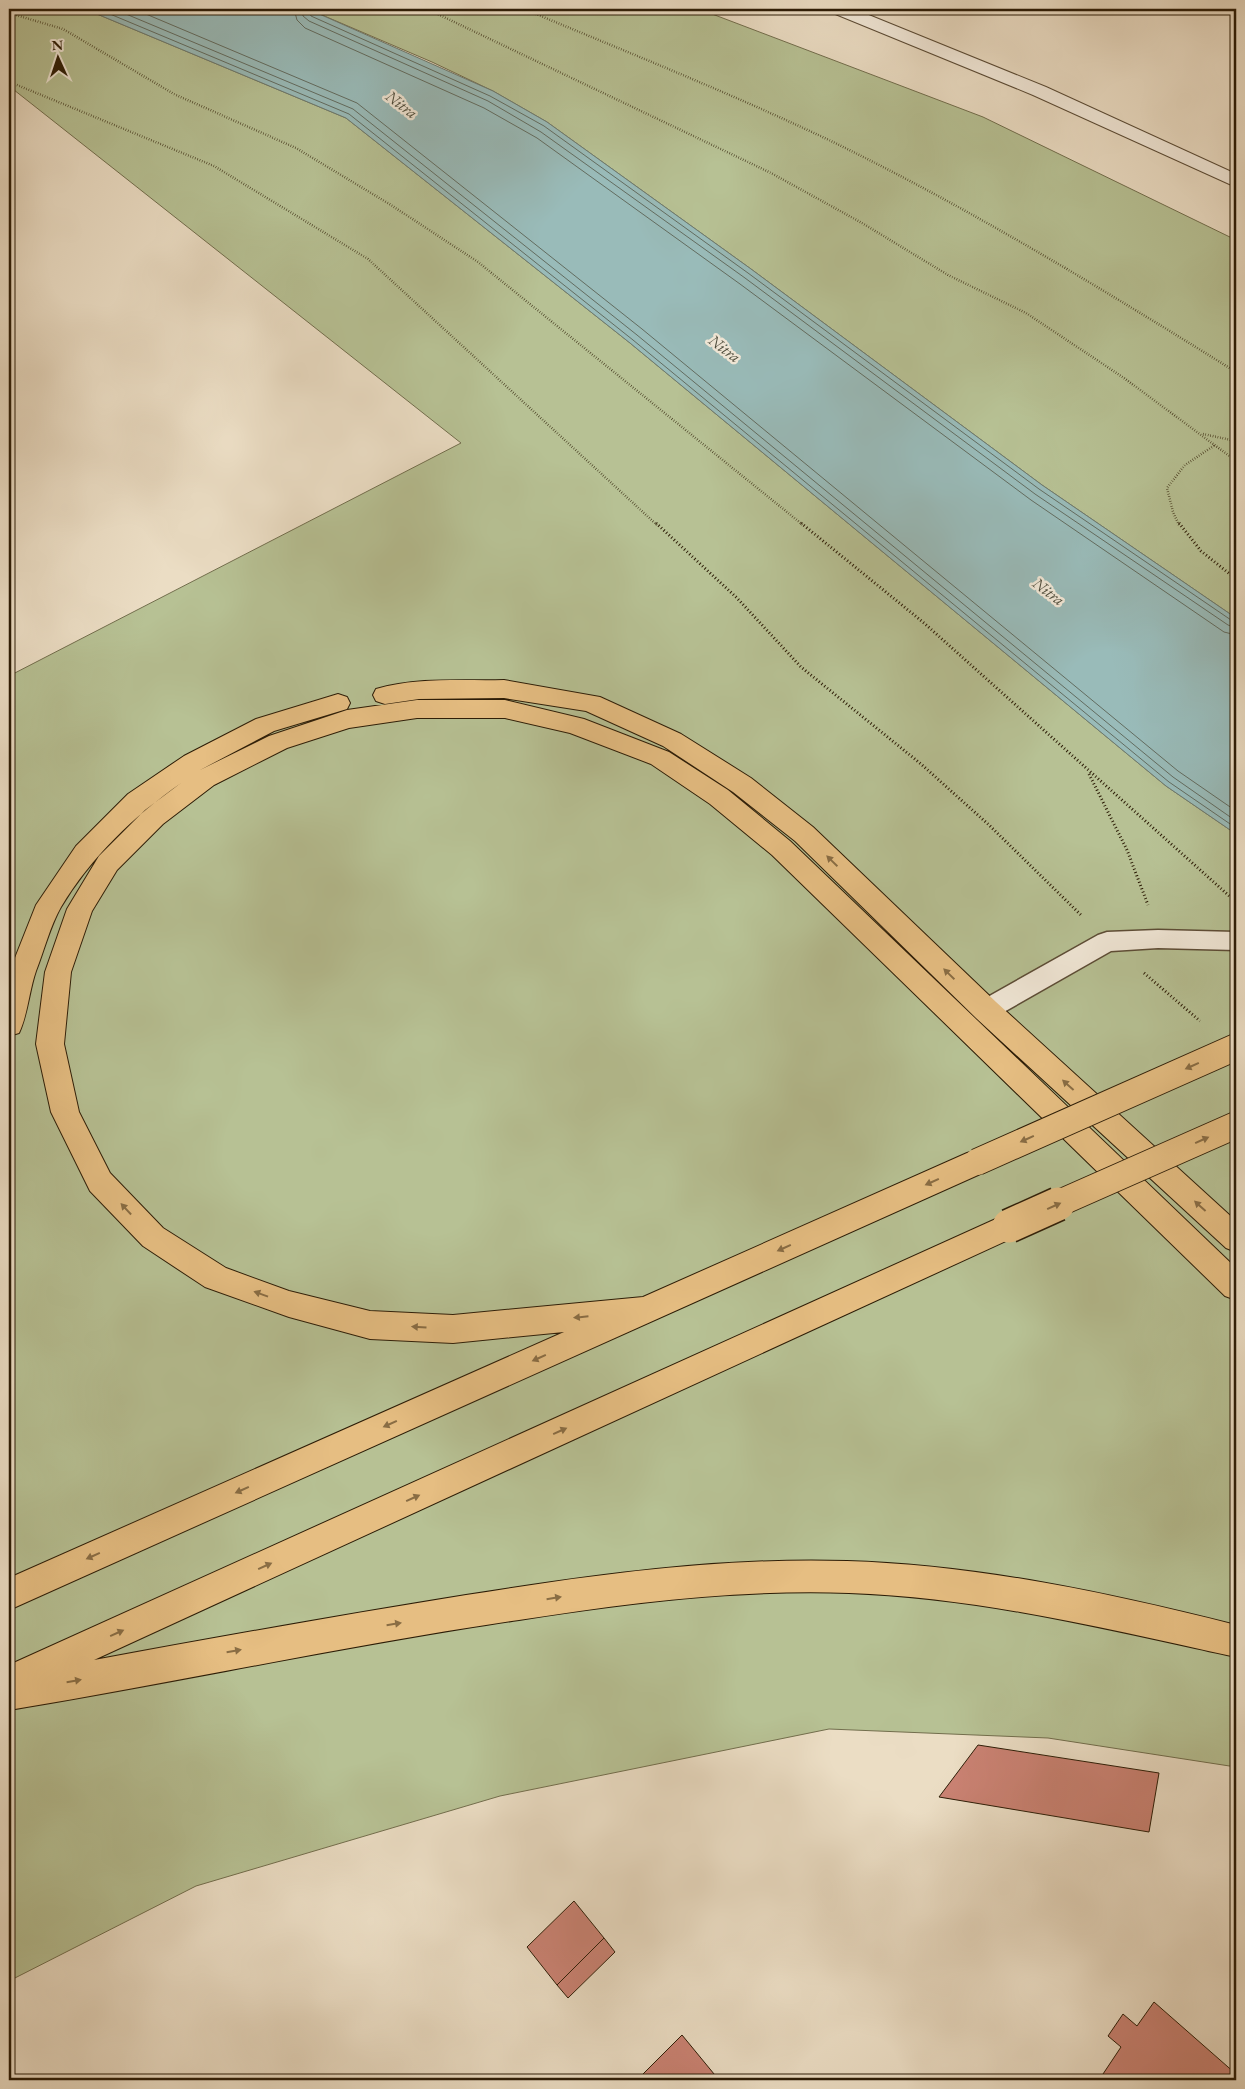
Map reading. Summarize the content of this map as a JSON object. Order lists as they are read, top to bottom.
{
  "water": ["Nitra"],
  "north": "top"
}
